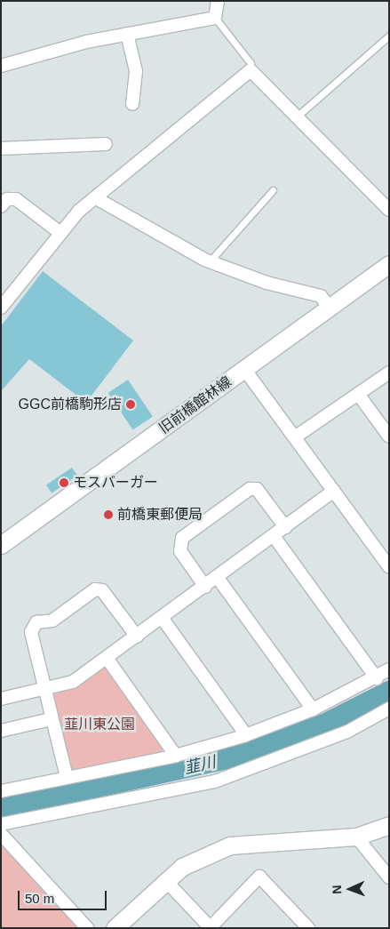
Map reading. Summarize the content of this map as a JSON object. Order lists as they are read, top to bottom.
{
  "streets": {
    "street": ["旧前橋館林線"]
  },
  "water": ["韮川"],
  "parks": ["韮川東公園"],
  "places": ["GGC前橋駒形店", "モスバーガー", "前橋東郵便局"],
  "scale_bar": "50 m",
  "north": "left"
}
